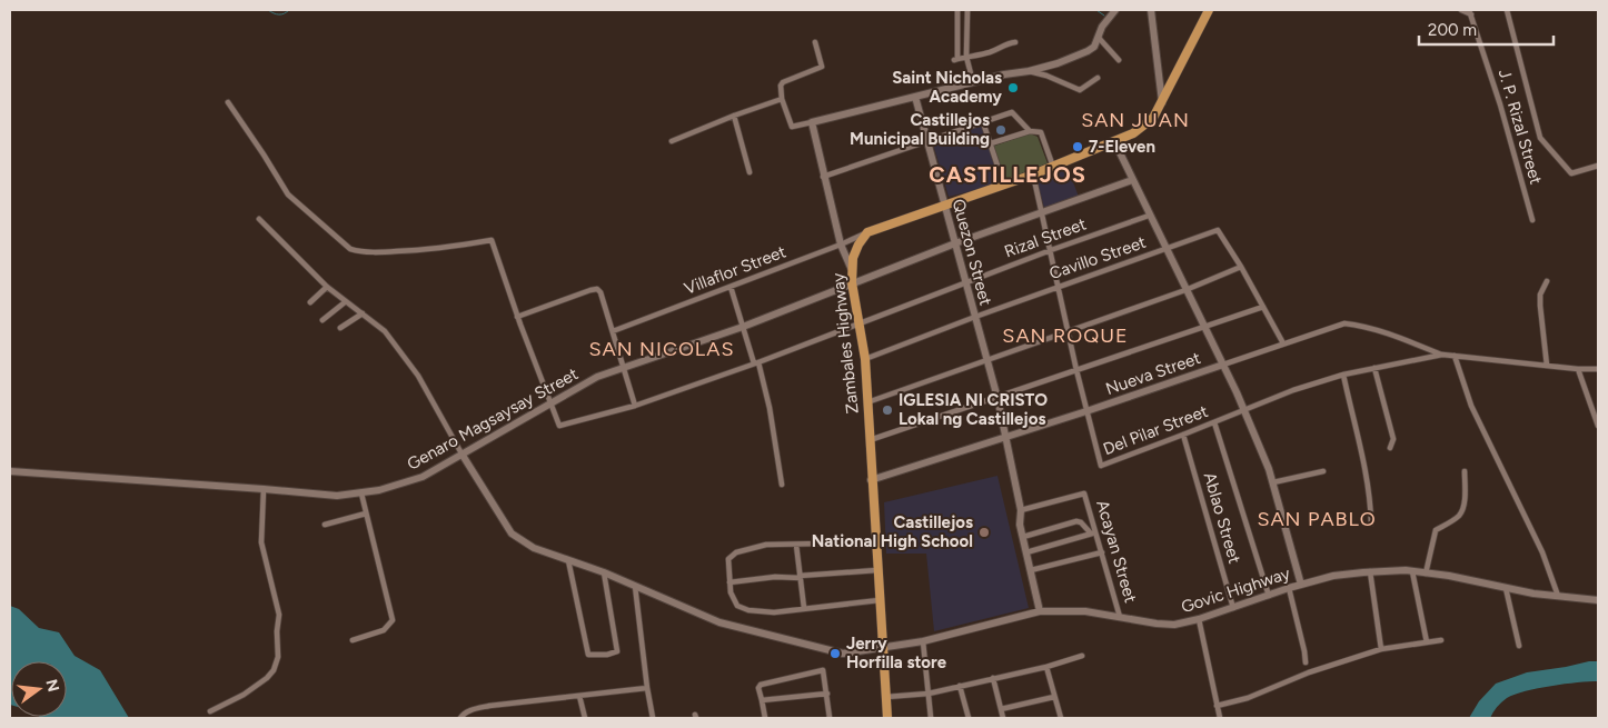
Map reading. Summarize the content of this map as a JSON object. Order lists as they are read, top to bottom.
{
  "streets": {
    "main road": ["Zambales Highway"],
    "street": [
      "J. P. Rizal Street",
      "Rizal Street",
      "Quezon Street",
      "Cavillo Street",
      "Villaflor Street",
      "Nueva Street",
      "Genaro Magsaysay Street",
      "Del Pilar Street",
      "Ablao Street",
      "Acayan Street",
      "Govic Highway"
    ]
  },
  "crossings": [
    ["Rizal Street", "Quezon Street"],
    ["Rizal Street", "Zambales Highway"],
    ["Rizal Street", "Genaro Magsaysay Street"],
    ["Rizal Street", "Del Pilar Street"],
    ["Quezon Street", "Cavillo Street"],
    ["Quezon Street", "Nueva Street"],
    ["Quezon Street", "Genaro Magsaysay Street"],
    ["Quezon Street", "Acayan Street"],
    ["Quezon Street", "Govic Highway"],
    ["Cavillo Street", "Zambales Highway"],
    ["Cavillo Street", "Nueva Street"],
    ["Cavillo Street", "Del Pilar Street"],
    ["Villaflor Street", "Zambales Highway"],
    ["Zambales Highway", "Nueva Street"],
    ["Zambales Highway", "Genaro Magsaysay Street"],
    ["Zambales Highway", "Govic Highway"],
    ["Nueva Street", "Del Pilar Street"],
    ["Genaro Magsaysay Street", "Del Pilar Street"],
    ["Genaro Magsaysay Street", "Govic Highway"],
    ["Del Pilar Street", "Ablao Street"],
    ["Ablao Street", "Govic Highway"],
    ["Acayan Street", "Govic Highway"]
  ],
  "districts": [
    "SAN JUAN",
    "CASTILLEJOS",
    "SAN ROQUE",
    "SAN NICOLAS",
    "SAN PABLO"
  ],
  "places": [
    "Saint Nicholas Academy",
    "Castillejos Municipal Building",
    "7-Eleven",
    "IGLESIA NI CRISTO Lokal ng Castillejos",
    "Castillejos National High School",
    "Jerry Horfilla store"
  ],
  "scale_bar": "200 m",
  "north": "right"
}
